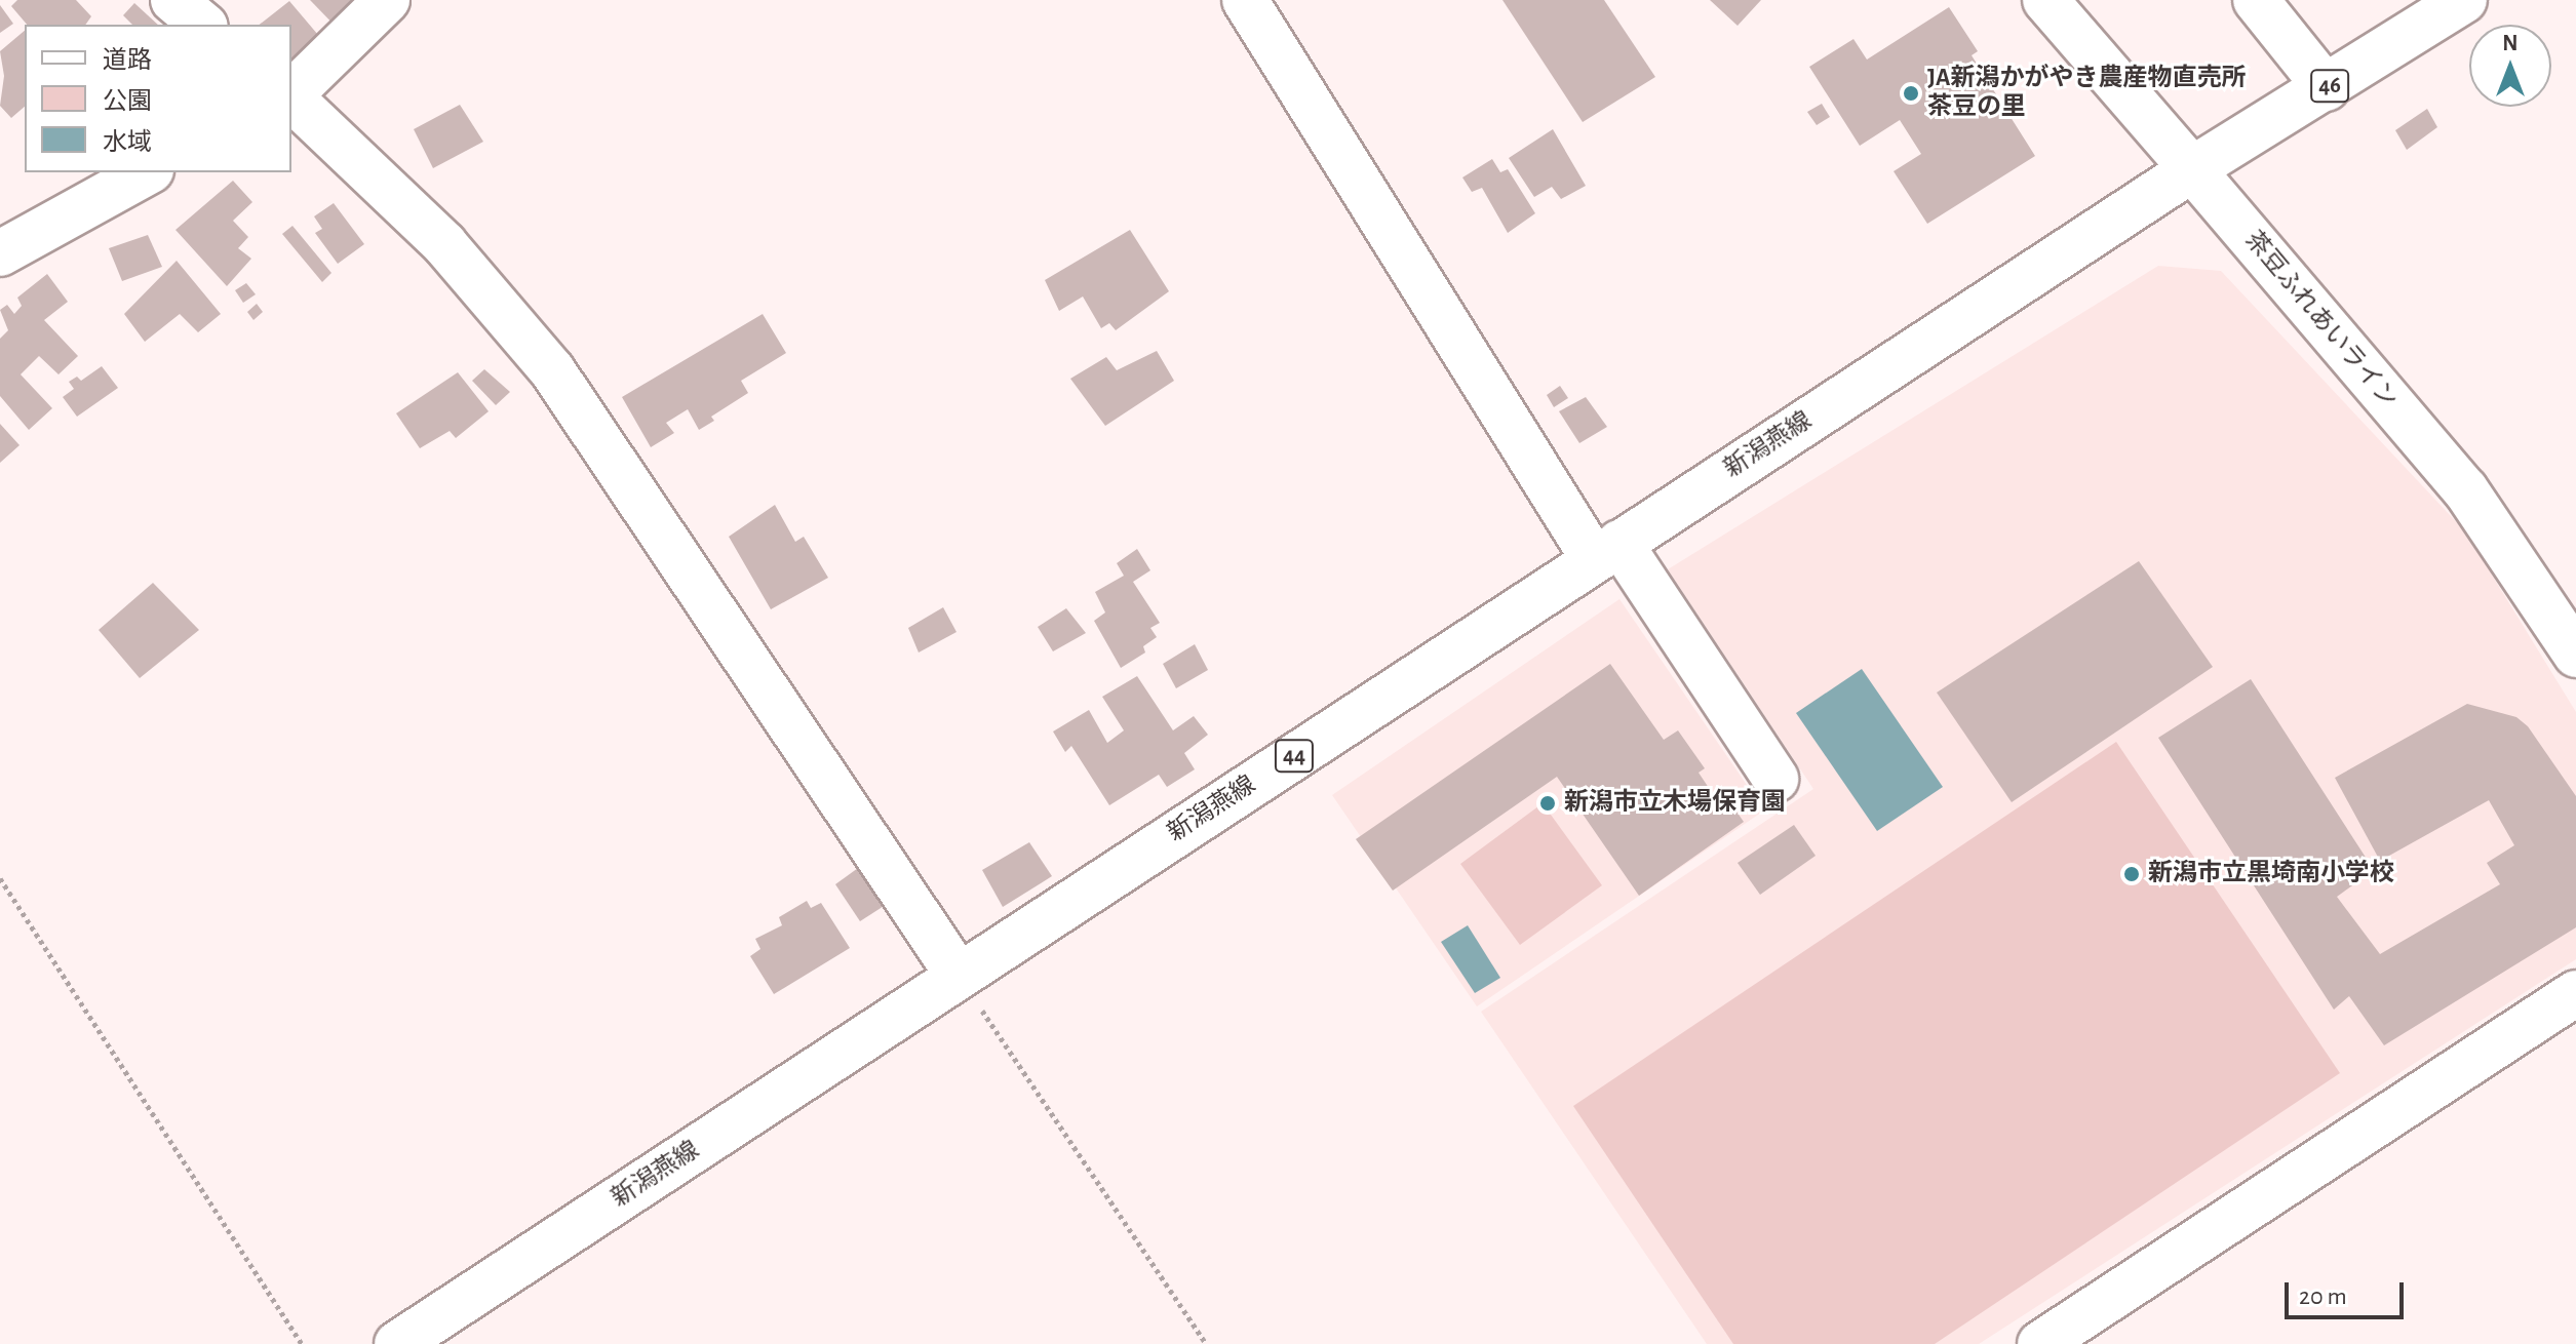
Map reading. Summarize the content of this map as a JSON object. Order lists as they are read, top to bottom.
{
  "streets": {
    "street": [
      "46",
      "茶豆ふれあいライン",
      "新潟燕線",
      "44"
    ]
  },
  "crossings": [
    ["46", "茶豆ふれあいライン"],
    ["46", "新潟燕線"],
    ["茶豆ふれあいライン", "新潟燕線"]
  ],
  "places": ["JA新潟かがやき農産物直売所 茶豆の里", "新潟市立木場保育園", "新潟市立黒埼南小学校"],
  "legend": ["道路", "公園", "水域"],
  "scale_bar": "20 m",
  "north": "top"
}
